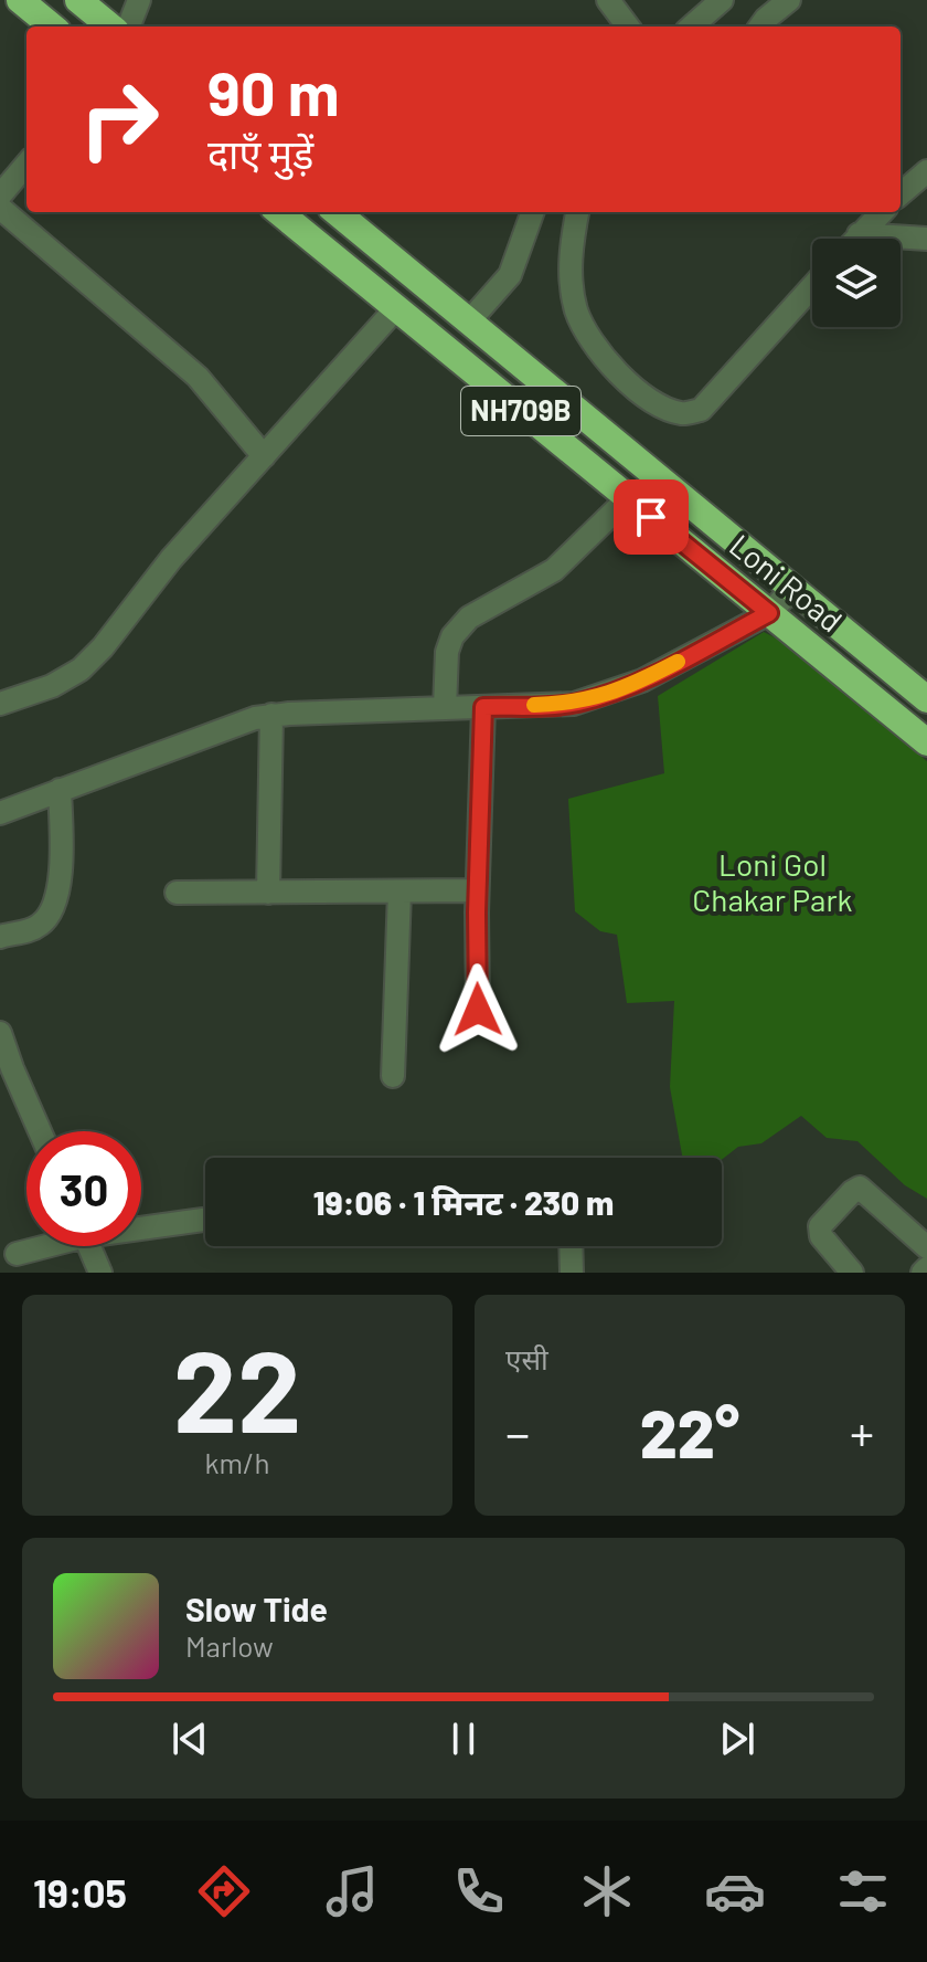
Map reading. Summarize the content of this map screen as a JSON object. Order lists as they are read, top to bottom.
{
  "streets": {
    "highway": ["NH709B", "Loni Road"]
  },
  "parks": ["Loni Gol Chakar Park"],
  "page": {
    "turn": ["90 m", "दाएँ मुड़ें"],
    "limit": "30",
    "trip": "19:06 · 1 मिनट · 230 m",
    "tile": [
      ["22", "km/h"],
      "एसी"
    ],
    "heat": ["−", "22°", "+"],
    "song": ["Slow Tide", "Marlow"],
    "tabs": "19:05"
  }
}
